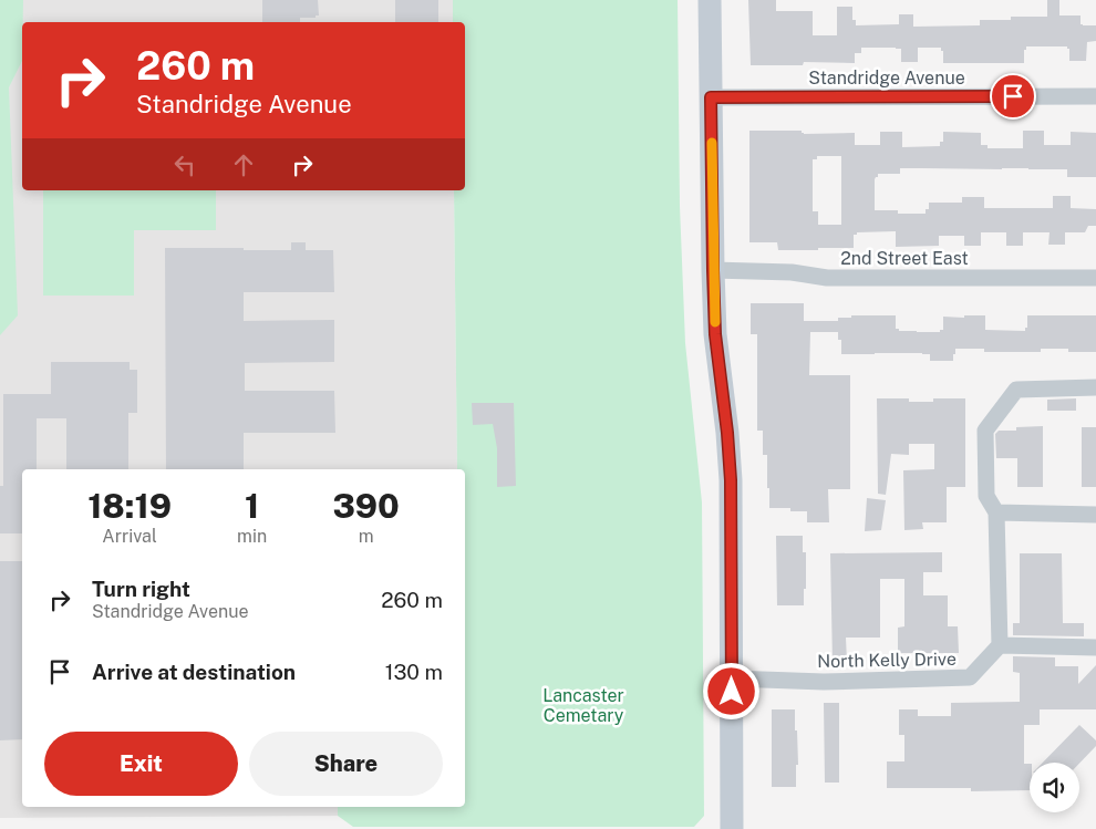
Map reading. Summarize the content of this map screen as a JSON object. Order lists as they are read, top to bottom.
{
  "streets": {
    "street": ["Standridge Avenue", "2nd Street East", "North Kelly Drive"]
  },
  "parks": ["Lancaster Cemetary"],
  "page": {
    "turn": ["260 m", "Standridge Avenue"],
    "eta": [
      "18:19",
      "Arrival",
      "1",
      "min",
      "390",
      "m"
    ],
    "list": [
      {
        "name": "Turn right",
        "note": "Standridge Avenue",
        "value": "260 m"
      },
      {
        "name": "Arrive at destination",
        "value": "130 m"
      }
    ],
    "buttons": ["Exit", "Share"]
  }
}
